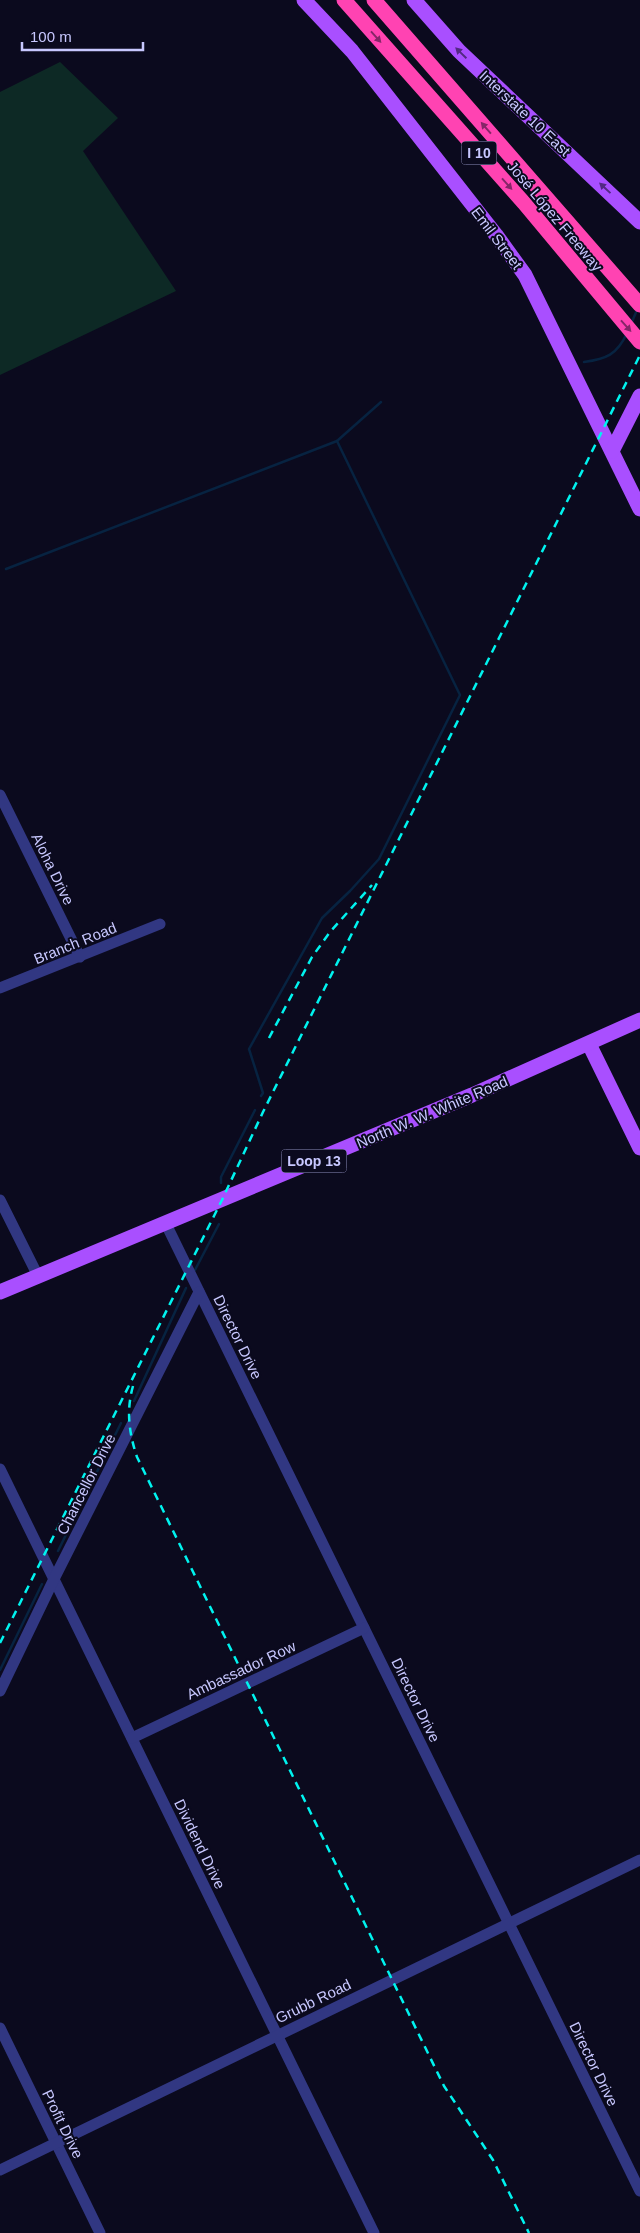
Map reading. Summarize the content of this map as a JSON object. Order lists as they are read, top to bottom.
{
  "streets": {
    "highway": ["I 10", "José López Freeway"],
    "main road": [
      "Interstate 10 East",
      "Emil Street",
      "North W. W. White Road",
      "Loop 13"
    ],
    "street": [
      "Aloha Drive",
      "Branch Road",
      "Director Drive",
      "Chancellor Drive",
      "Ambassador Row",
      "Dividend Drive",
      "Grubb Road",
      "Profit Drive"
    ]
  },
  "crossings": [
    ["Aloha Drive", "Branch Road"],
    ["North W. W. White Road", "Director Drive"],
    ["Director Drive", "Chancellor Drive"],
    ["Director Drive", "Ambassador Row"],
    ["Director Drive", "Grubb Road"],
    ["Chancellor Drive", "Dividend Drive"],
    ["Ambassador Row", "Dividend Drive"],
    ["Dividend Drive", "Grubb Road"],
    ["Grubb Road", "Profit Drive"]
  ],
  "one_way": ["Interstate 10 East"],
  "scale_bar": "100 m"
}
